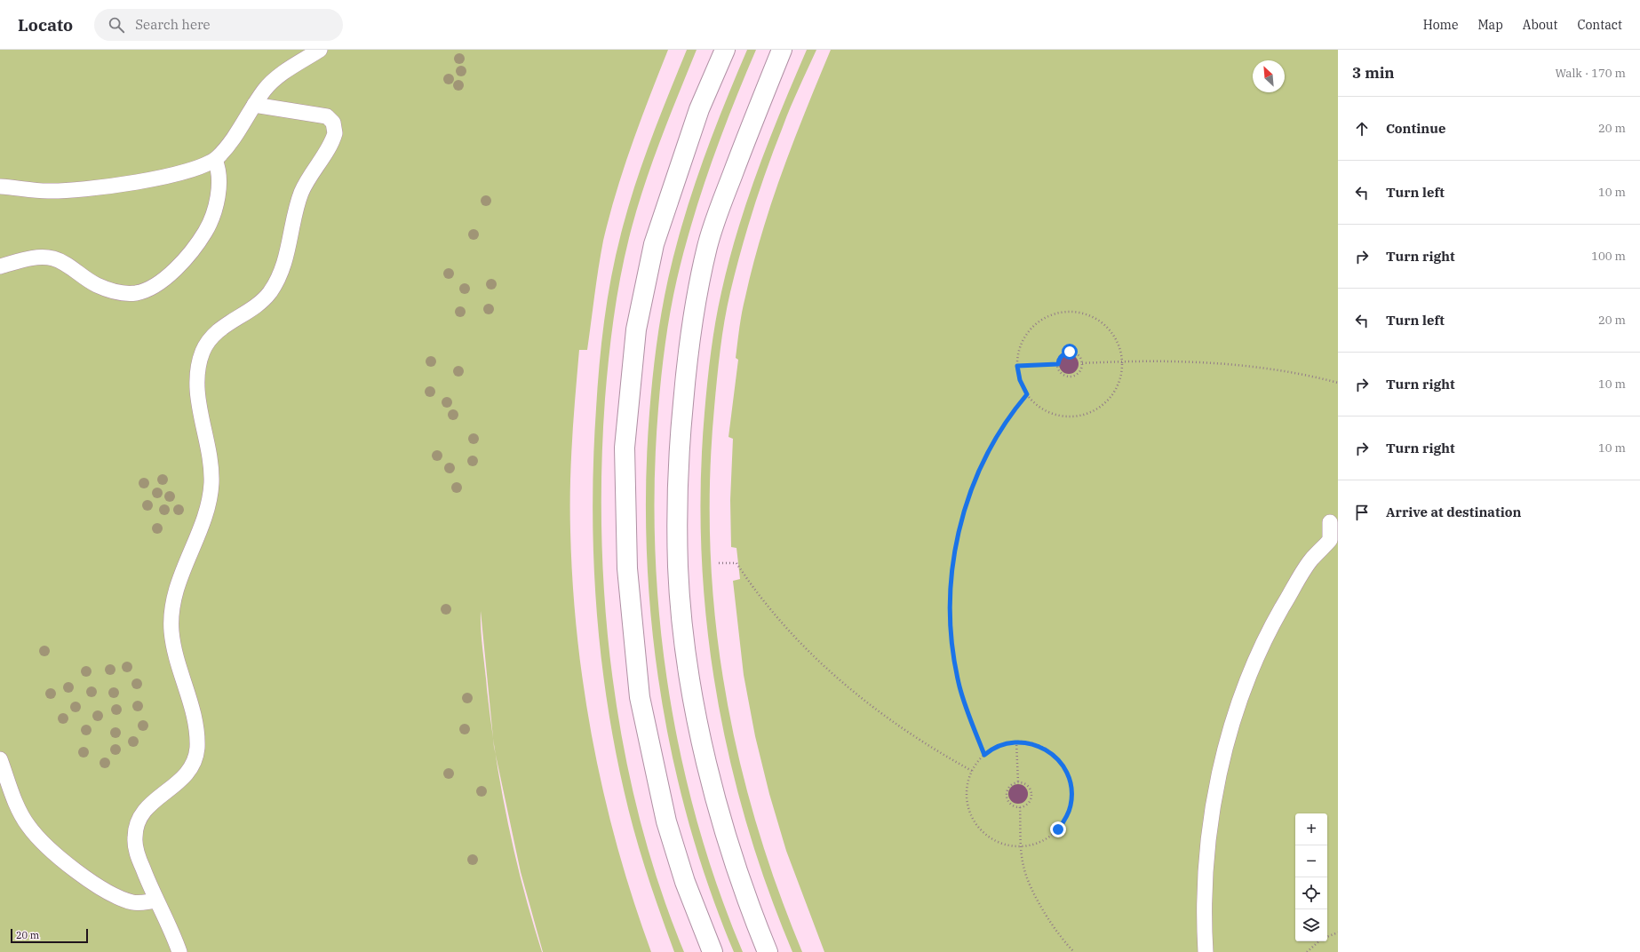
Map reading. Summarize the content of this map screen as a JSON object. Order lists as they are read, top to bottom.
{
  "scale_bar": "20 m",
  "north": "top left",
  "page": {
    "header": "Locato",
    "search": "Search here",
    "nav": [
      "Home",
      "Map",
      "About",
      "Contact"
    ],
    "heading": ["3 min", "Walk · 170 m"],
    "list": [
      ["Continue", "20 m"],
      ["Turn left", "10 m"],
      ["Turn right", "100 m"],
      ["Turn left", "20 m"],
      ["Turn right", "10 m"],
      ["Turn right", "10 m"],
      "Arrive at destination"
    ],
    "map_buttons": ["+", "−"],
    "scale": "20 m"
  }
}
